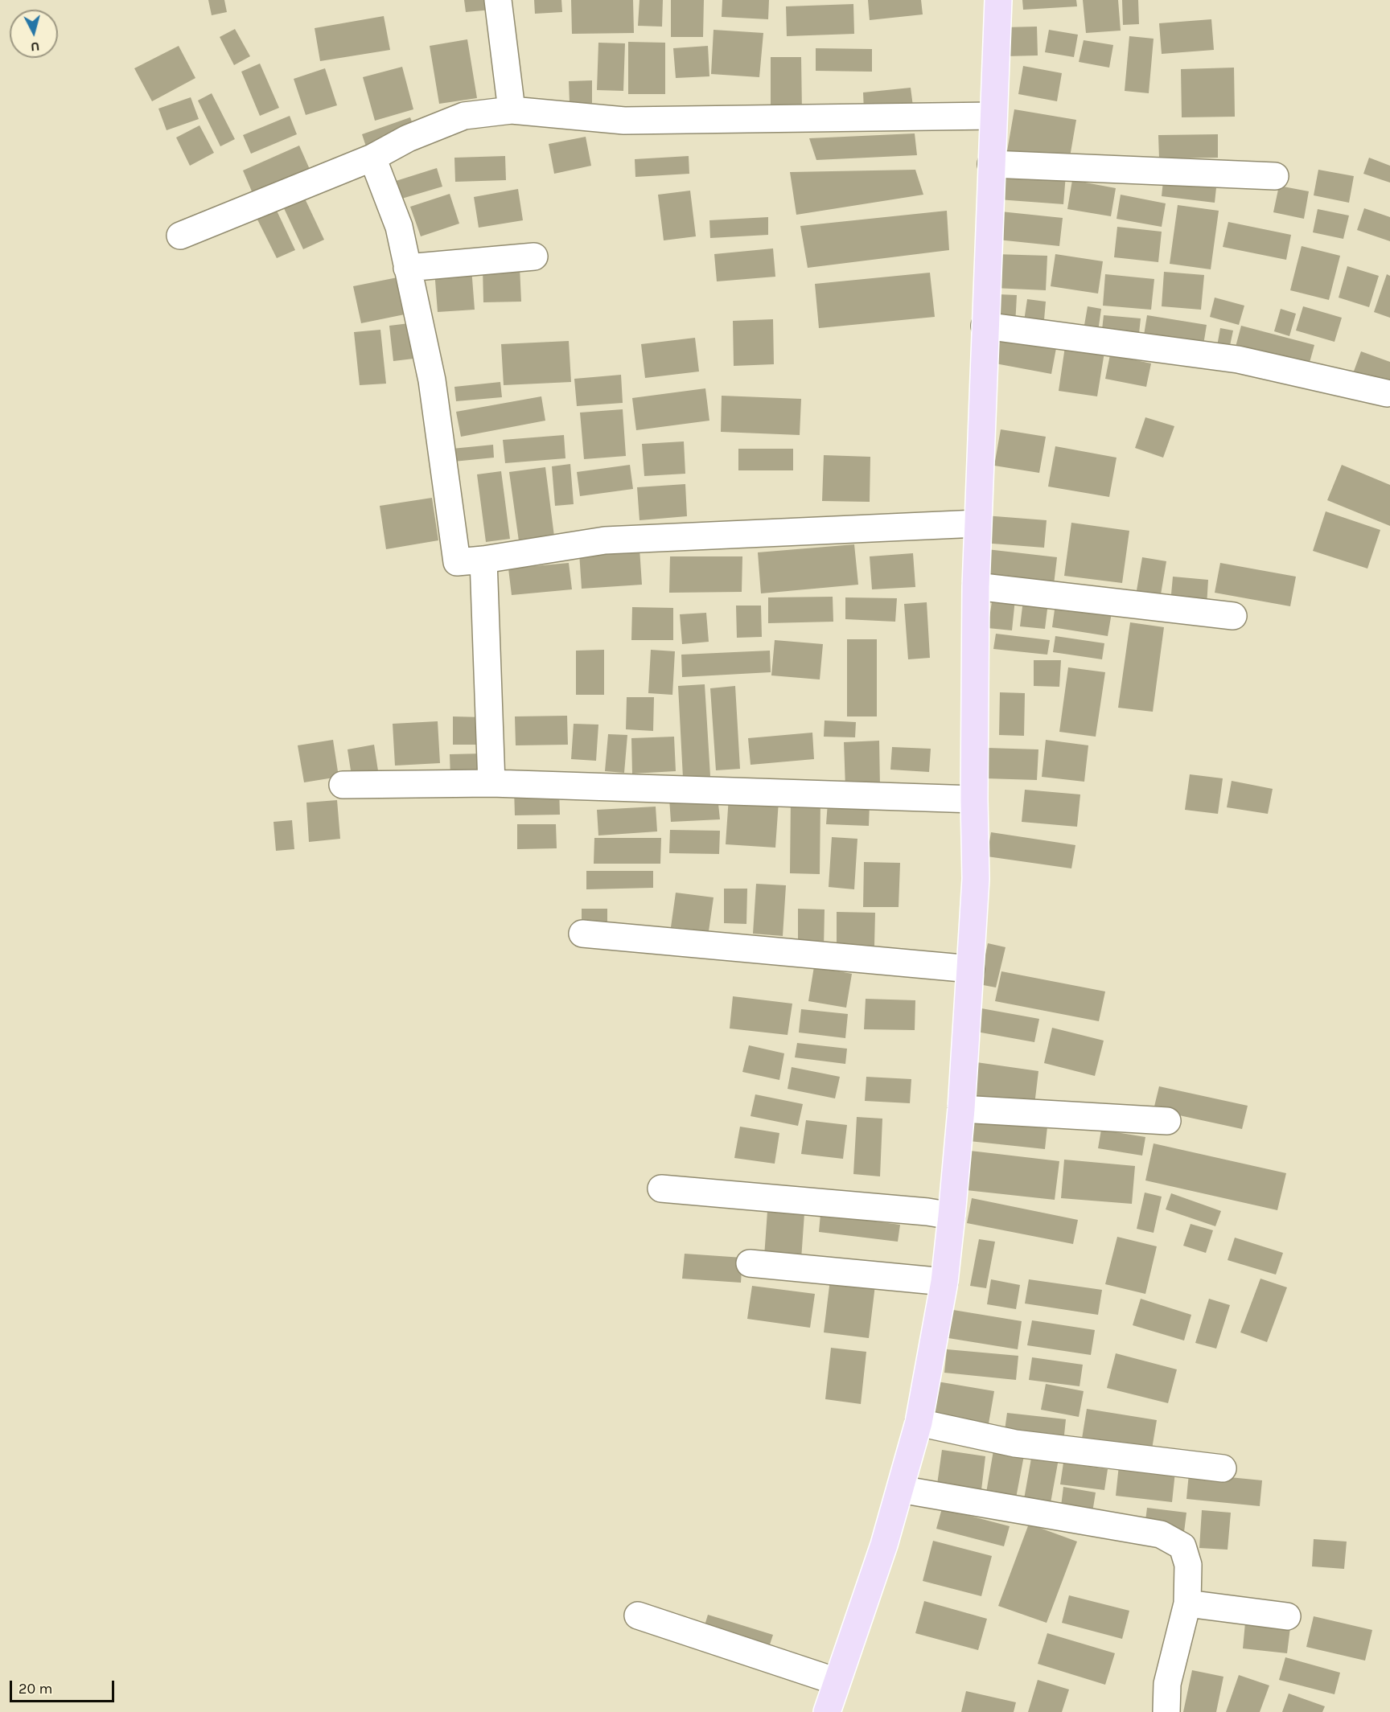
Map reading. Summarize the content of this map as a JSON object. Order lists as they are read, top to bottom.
{
  "scale_bar": "20 m",
  "north": "bottom"
}
